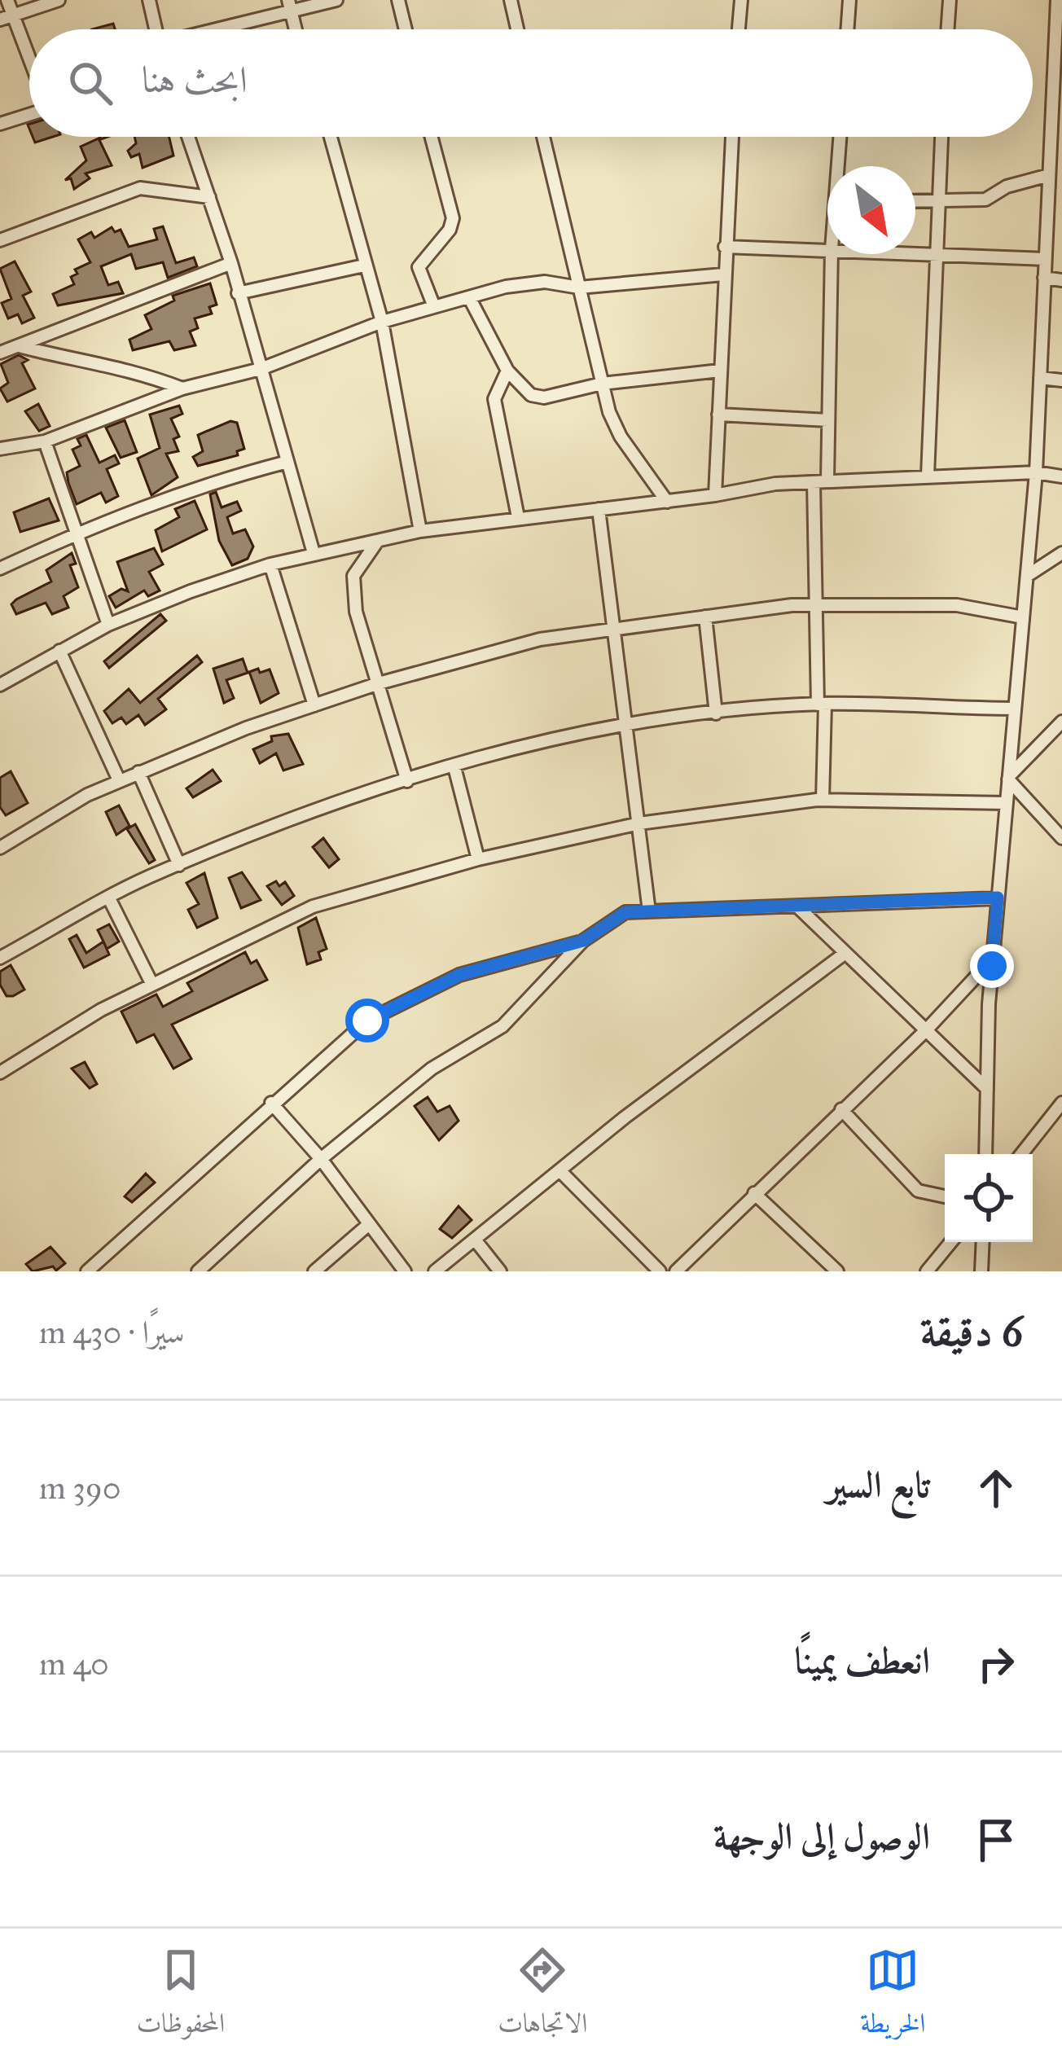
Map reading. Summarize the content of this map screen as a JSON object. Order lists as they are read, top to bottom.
{
  "north": "bottom right",
  "page": {
    "search": "ابحث هنا",
    "heading": ["6 دقيقة", "سيرًا · 430 m"],
    "list": [
      ["تابع السير", "390 m"],
      ["انعطف يمينًا", "40 m"],
      "الوصول إلى الوجهة"
    ],
    "nav": ["الخريطة", "الاتجاهات", "المحفوظات"]
  }
}
